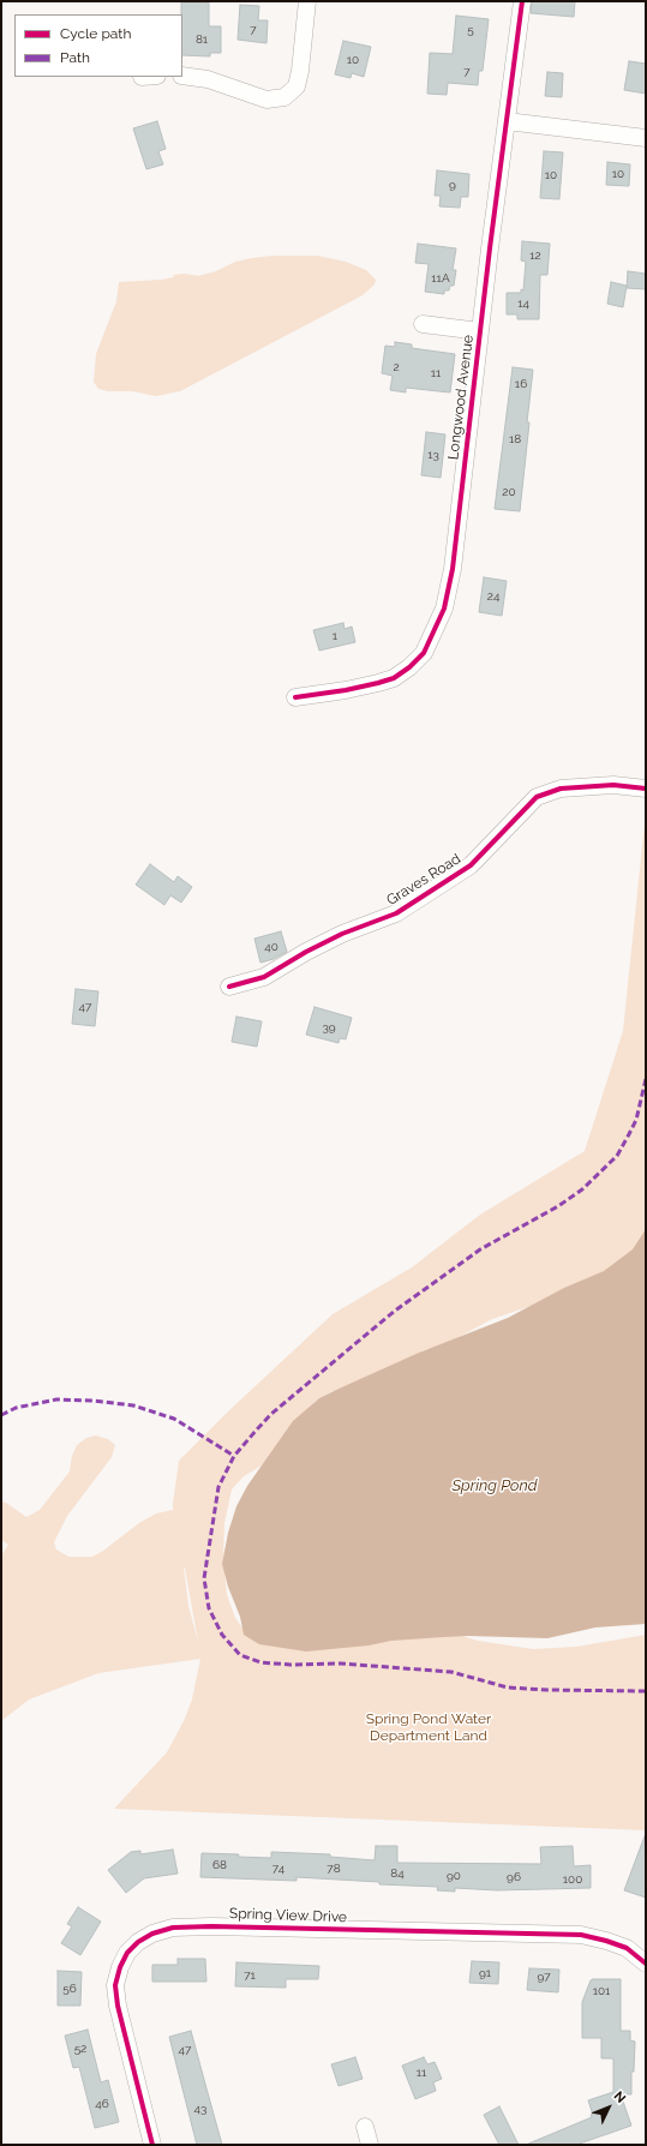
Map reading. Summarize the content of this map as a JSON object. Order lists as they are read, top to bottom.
{
  "streets": {
    "street": ["Longwood Avenue", "Graves Road", "Spring View Drive"]
  },
  "water": ["Spring Pond"],
  "parks": ["Spring Pond Water Department Land"],
  "house_numbers": [
    "7",
    "5",
    "81",
    "10",
    "7",
    "10",
    "10",
    "9",
    "12",
    "11A",
    "14",
    "2",
    "11",
    "16",
    "18",
    "13",
    "20",
    "24",
    "1",
    "40",
    "47",
    "39",
    "68",
    "74",
    "78",
    "84",
    "90",
    "96",
    "100",
    "91",
    "71",
    "97",
    "56",
    "101",
    "52",
    "47",
    "11",
    "46",
    "43"
  ],
  "legend": ["Cycle path", "Path"],
  "north": "top right"
}
